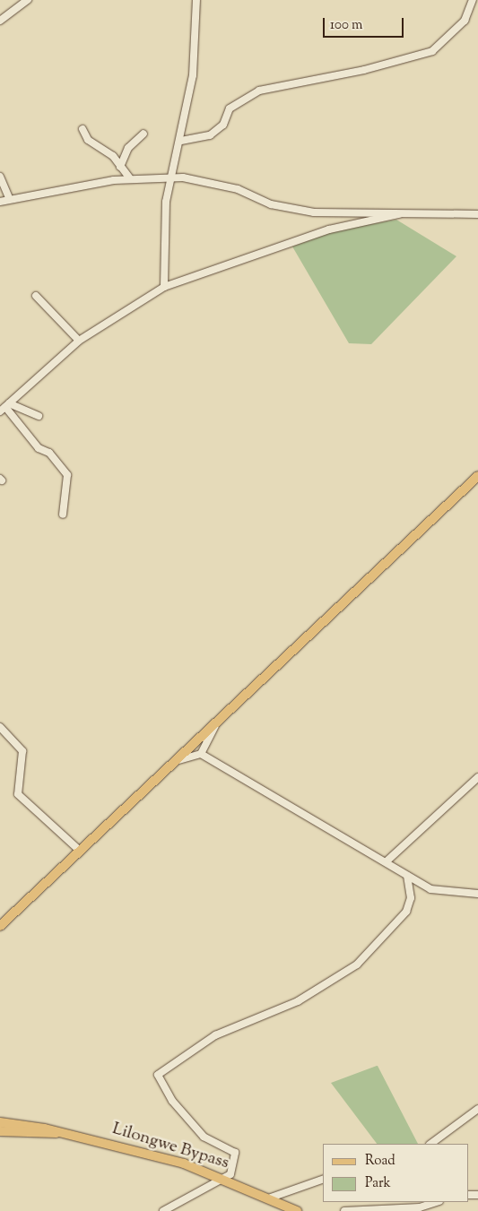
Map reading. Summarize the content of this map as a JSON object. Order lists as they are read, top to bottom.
{
  "streets": {
    "main road": ["Lilongwe Bypass"]
  },
  "legend": ["Road", "Park"],
  "scale_bar": "100 m"
}
